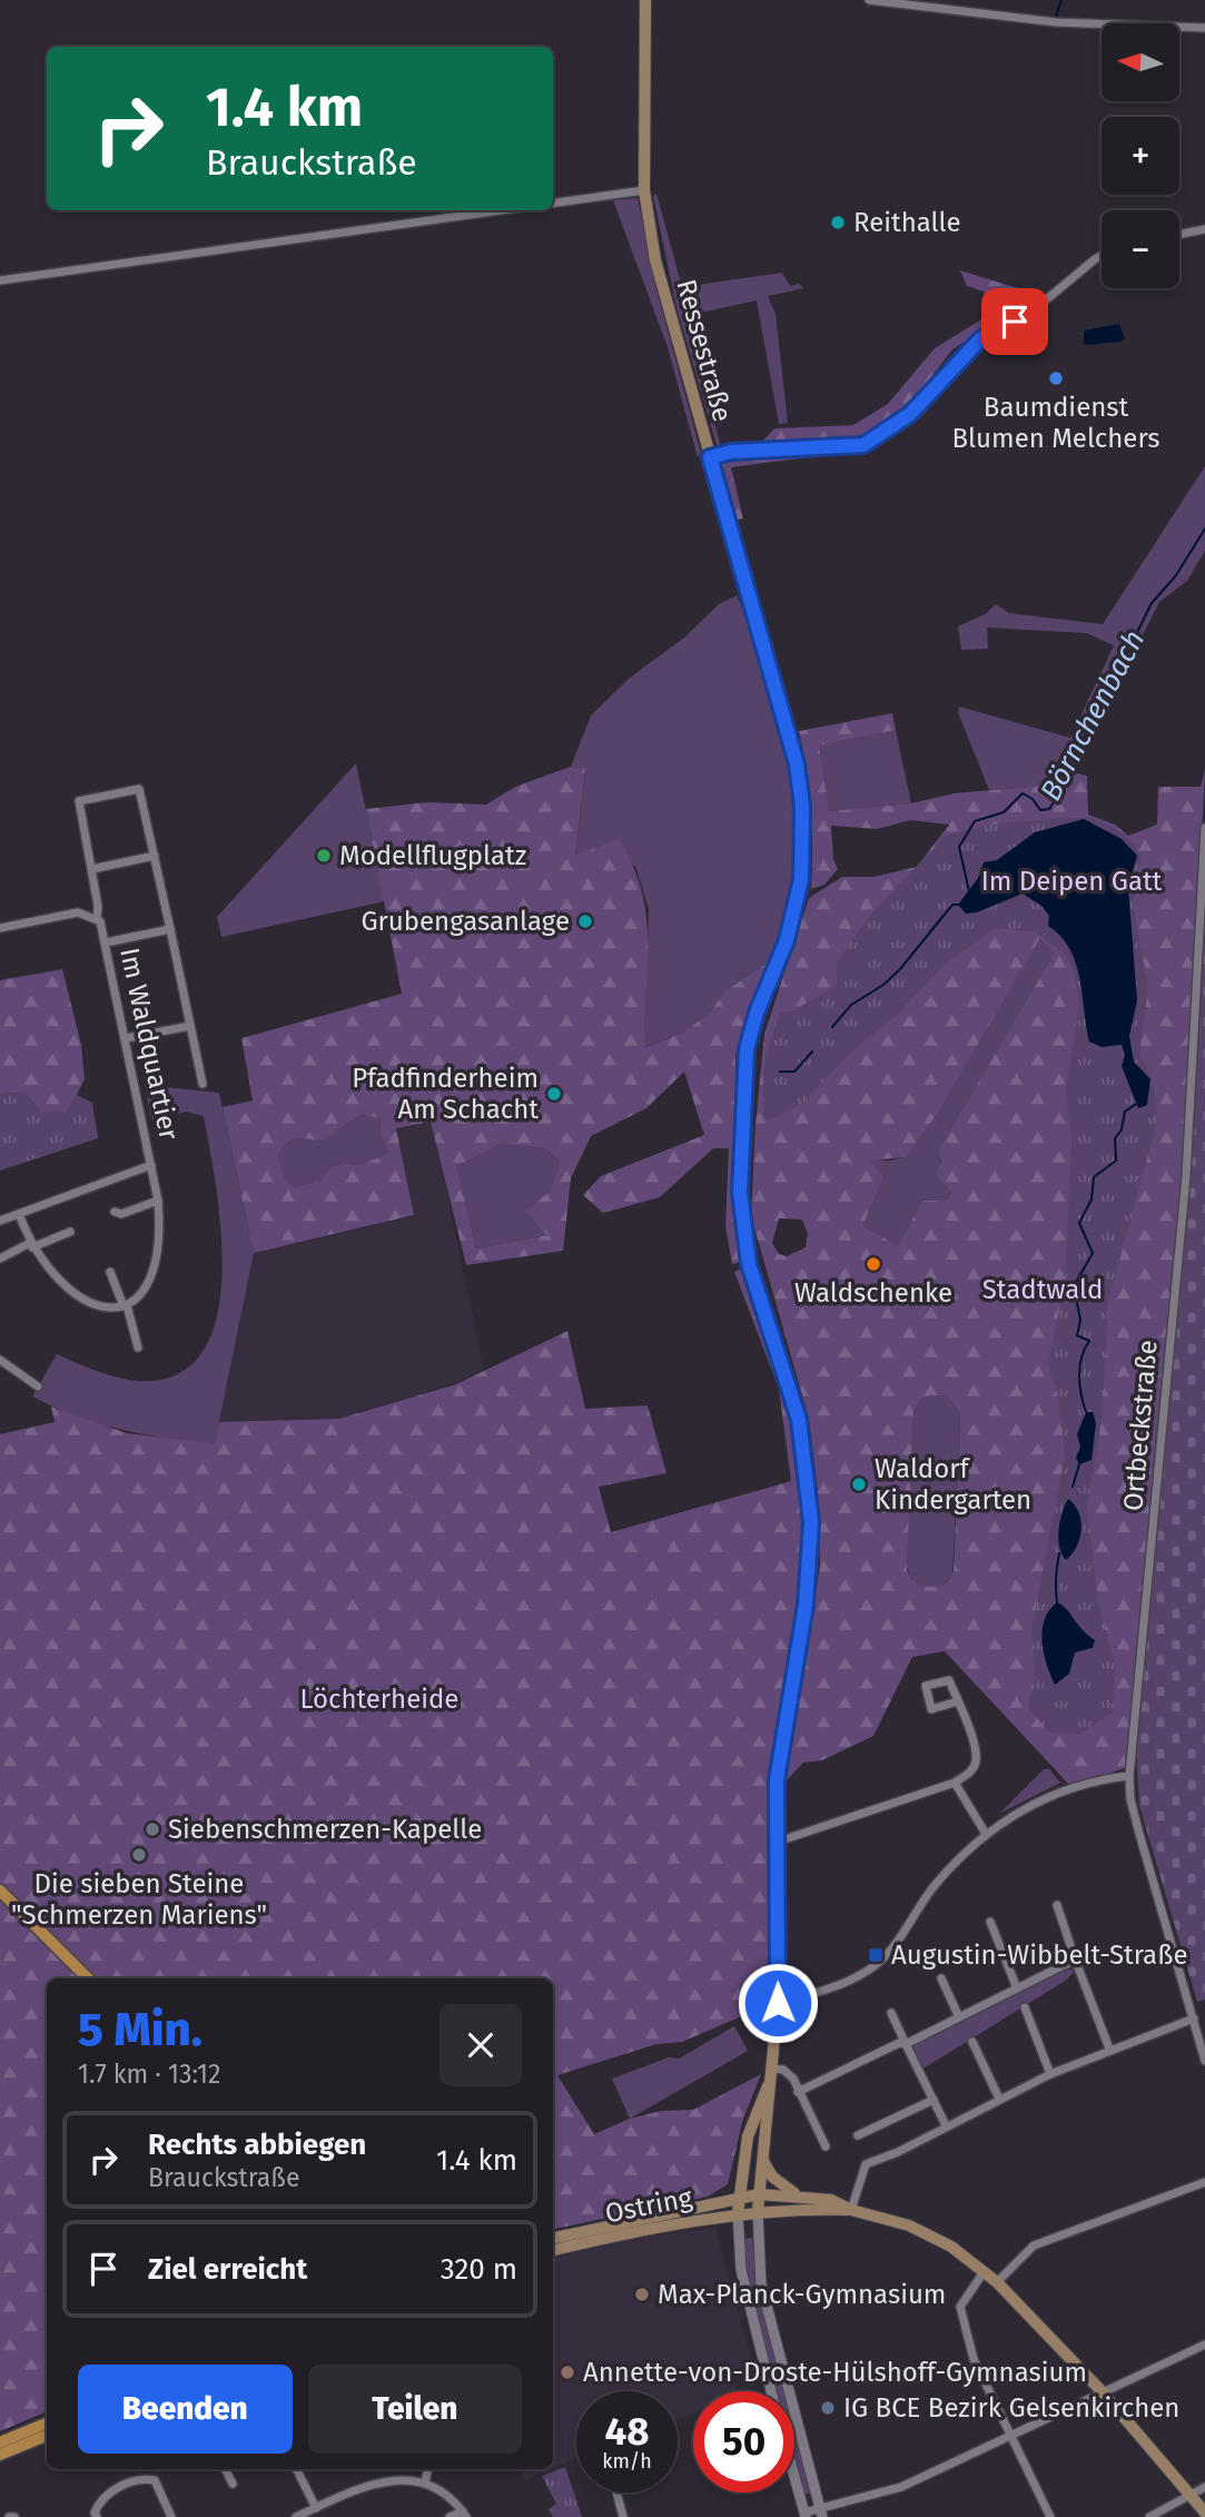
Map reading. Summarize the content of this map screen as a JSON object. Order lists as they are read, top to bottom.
{
  "streets": {
    "main road": ["Ressestraße", "Ostring"],
    "street": ["Im Waldquartier", "Ortbeckstraße"]
  },
  "crossings": [
    ["Ressestraße", "Ostring"]
  ],
  "water": ["Börnchenbach"],
  "parks": ["Im Deipen Gatt", "Stadtwald", "Löchterheide"],
  "places": {
    "other": [
      "Reithalle",
      "Baumdienst Blumen Melchers",
      "Modellflugplatz",
      "Grubengasanlage",
      "Pfadfinderheim Am Schacht",
      "Waldschenke",
      "Waldorf Kindergarten",
      "Siebenschmerzen-Kapelle",
      "Die sieben Steine \"Schmerzen Mariens\"",
      "Max-Planck-Gymnasium",
      "Annette-von-Droste-Hülshoff-Gymnasium",
      "IG BCE Bezirk Gelsenkirchen"
    ],
    "transit": ["Augustin-Wibbelt-Straße"]
  },
  "north": "left",
  "page": {
    "map_buttons": ["+", "−"],
    "turn": ["1.4 km", "Brauckstraße"],
    "heading": ["5 Min.", "1.7 km · 13:12"],
    "list": [
      {
        "name": "Rechts abbiegen",
        "note": "Brauckstraße",
        "value": "1.4 km"
      },
      {
        "name": "Ziel erreicht",
        "value": "320 m"
      }
    ],
    "buttons": ["Beenden", "Teilen"],
    "speed": "48 km/h",
    "limit": "50"
  }
}
